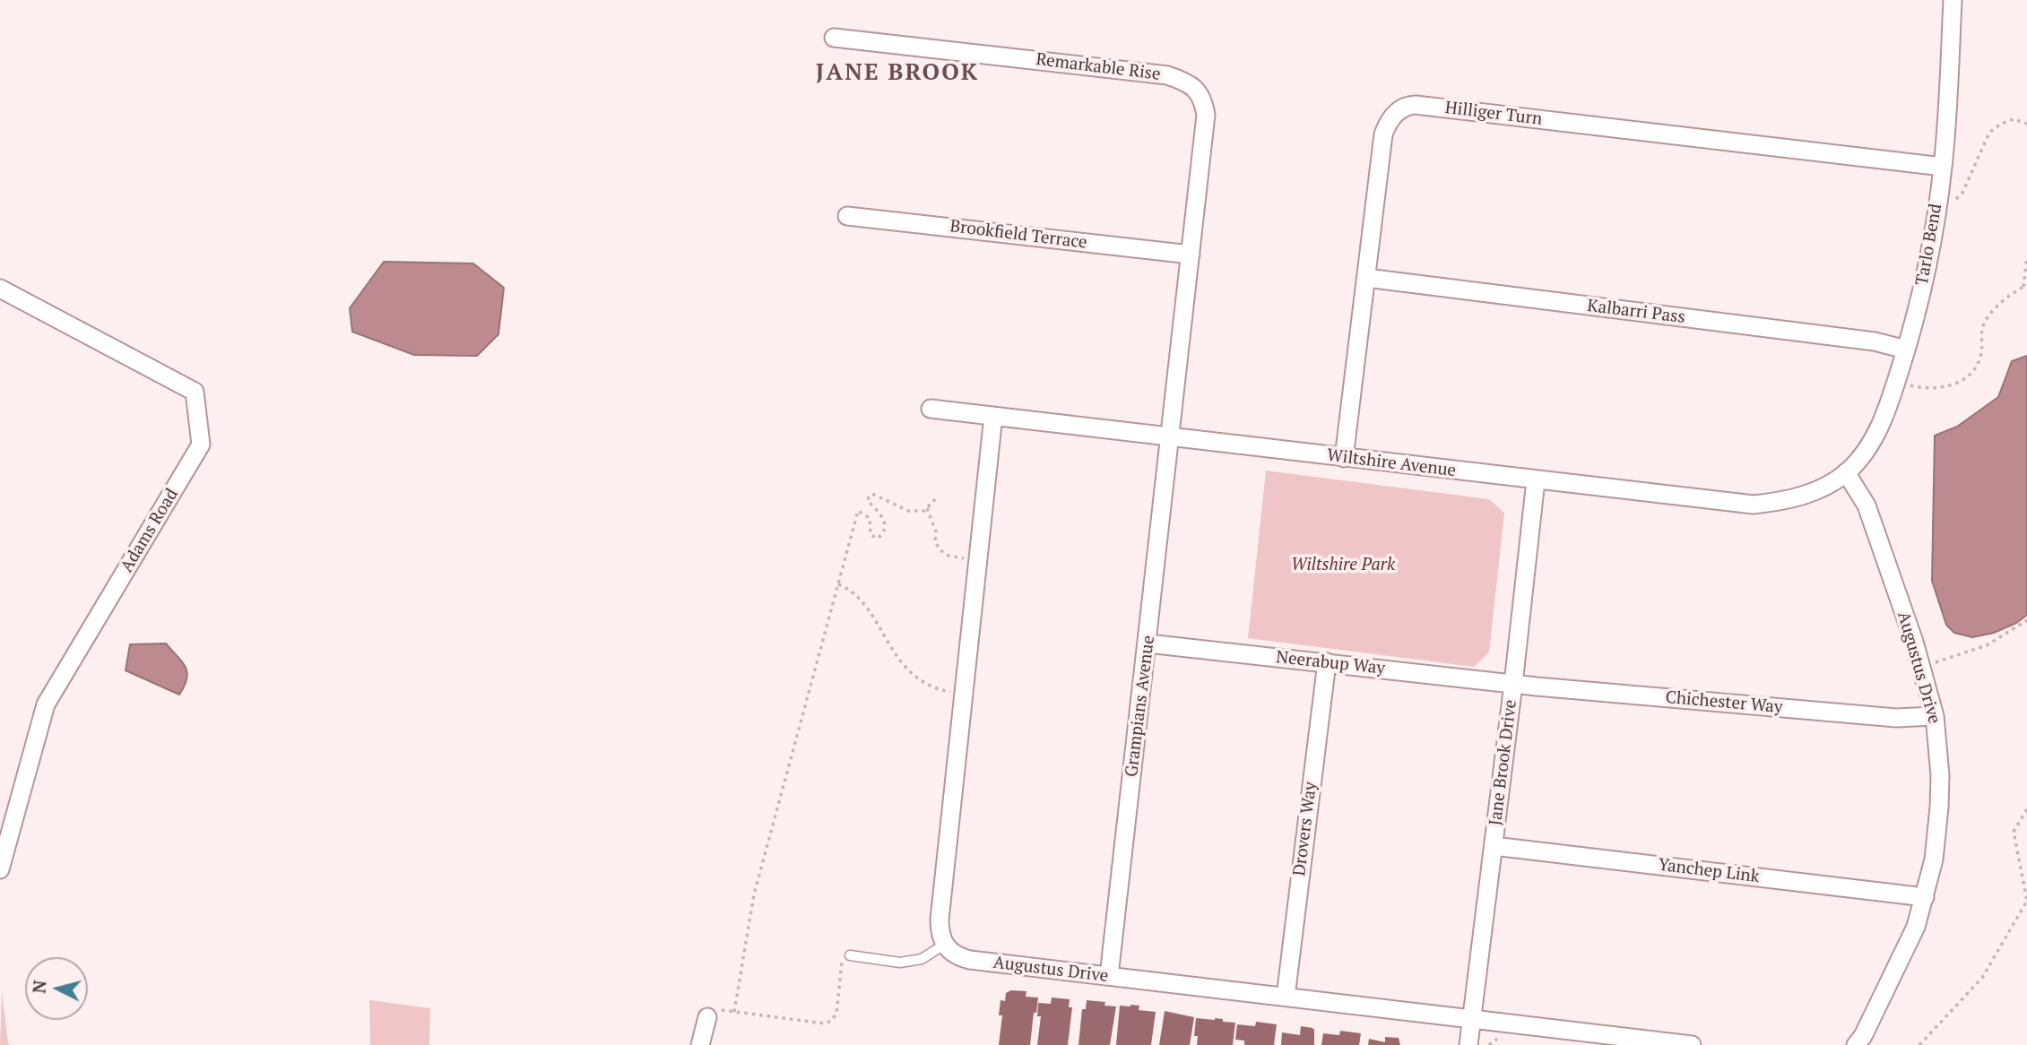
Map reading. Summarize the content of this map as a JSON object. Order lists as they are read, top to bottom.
{
  "streets": {
    "street": [
      "Remarkable Rise",
      "Hilliger Turn",
      "Brookfield Terrace",
      "Tarlo Bend",
      "Kalbarri Pass",
      "Wiltshire Avenue",
      "Adams Road",
      "Neerabup Way",
      "Augustus Drive",
      "Chichester Way",
      "Grampians Avenue",
      "Jane Brook Drive",
      "Drovers Way",
      "Yanchep Link"
    ]
  },
  "crossings": [
    ["Remarkable Rise", "Brookfield Terrace"],
    ["Remarkable Rise", "Wiltshire Avenue"],
    ["Remarkable Rise", "Grampians Avenue"],
    ["Hilliger Turn", "Tarlo Bend"],
    ["Hilliger Turn", "Kalbarri Pass"],
    ["Hilliger Turn", "Wiltshire Avenue"],
    ["Tarlo Bend", "Kalbarri Pass"],
    ["Tarlo Bend", "Wiltshire Avenue"],
    ["Tarlo Bend", "Augustus Drive"],
    ["Wiltshire Avenue", "Augustus Drive"],
    ["Wiltshire Avenue", "Grampians Avenue"],
    ["Wiltshire Avenue", "Jane Brook Drive"],
    ["Neerabup Way", "Chichester Way"],
    ["Neerabup Way", "Grampians Avenue"],
    ["Neerabup Way", "Jane Brook Drive"],
    ["Neerabup Way", "Drovers Way"],
    ["Augustus Drive", "Chichester Way"],
    ["Augustus Drive", "Grampians Avenue"],
    ["Augustus Drive", "Jane Brook Drive"],
    ["Augustus Drive", "Drovers Way"],
    ["Augustus Drive", "Yanchep Link"],
    ["Chichester Way", "Jane Brook Drive"],
    ["Jane Brook Drive", "Yanchep Link"]
  ],
  "districts": ["JANE BROOK"],
  "parks": ["Wiltshire Park"],
  "north": "left"
}
